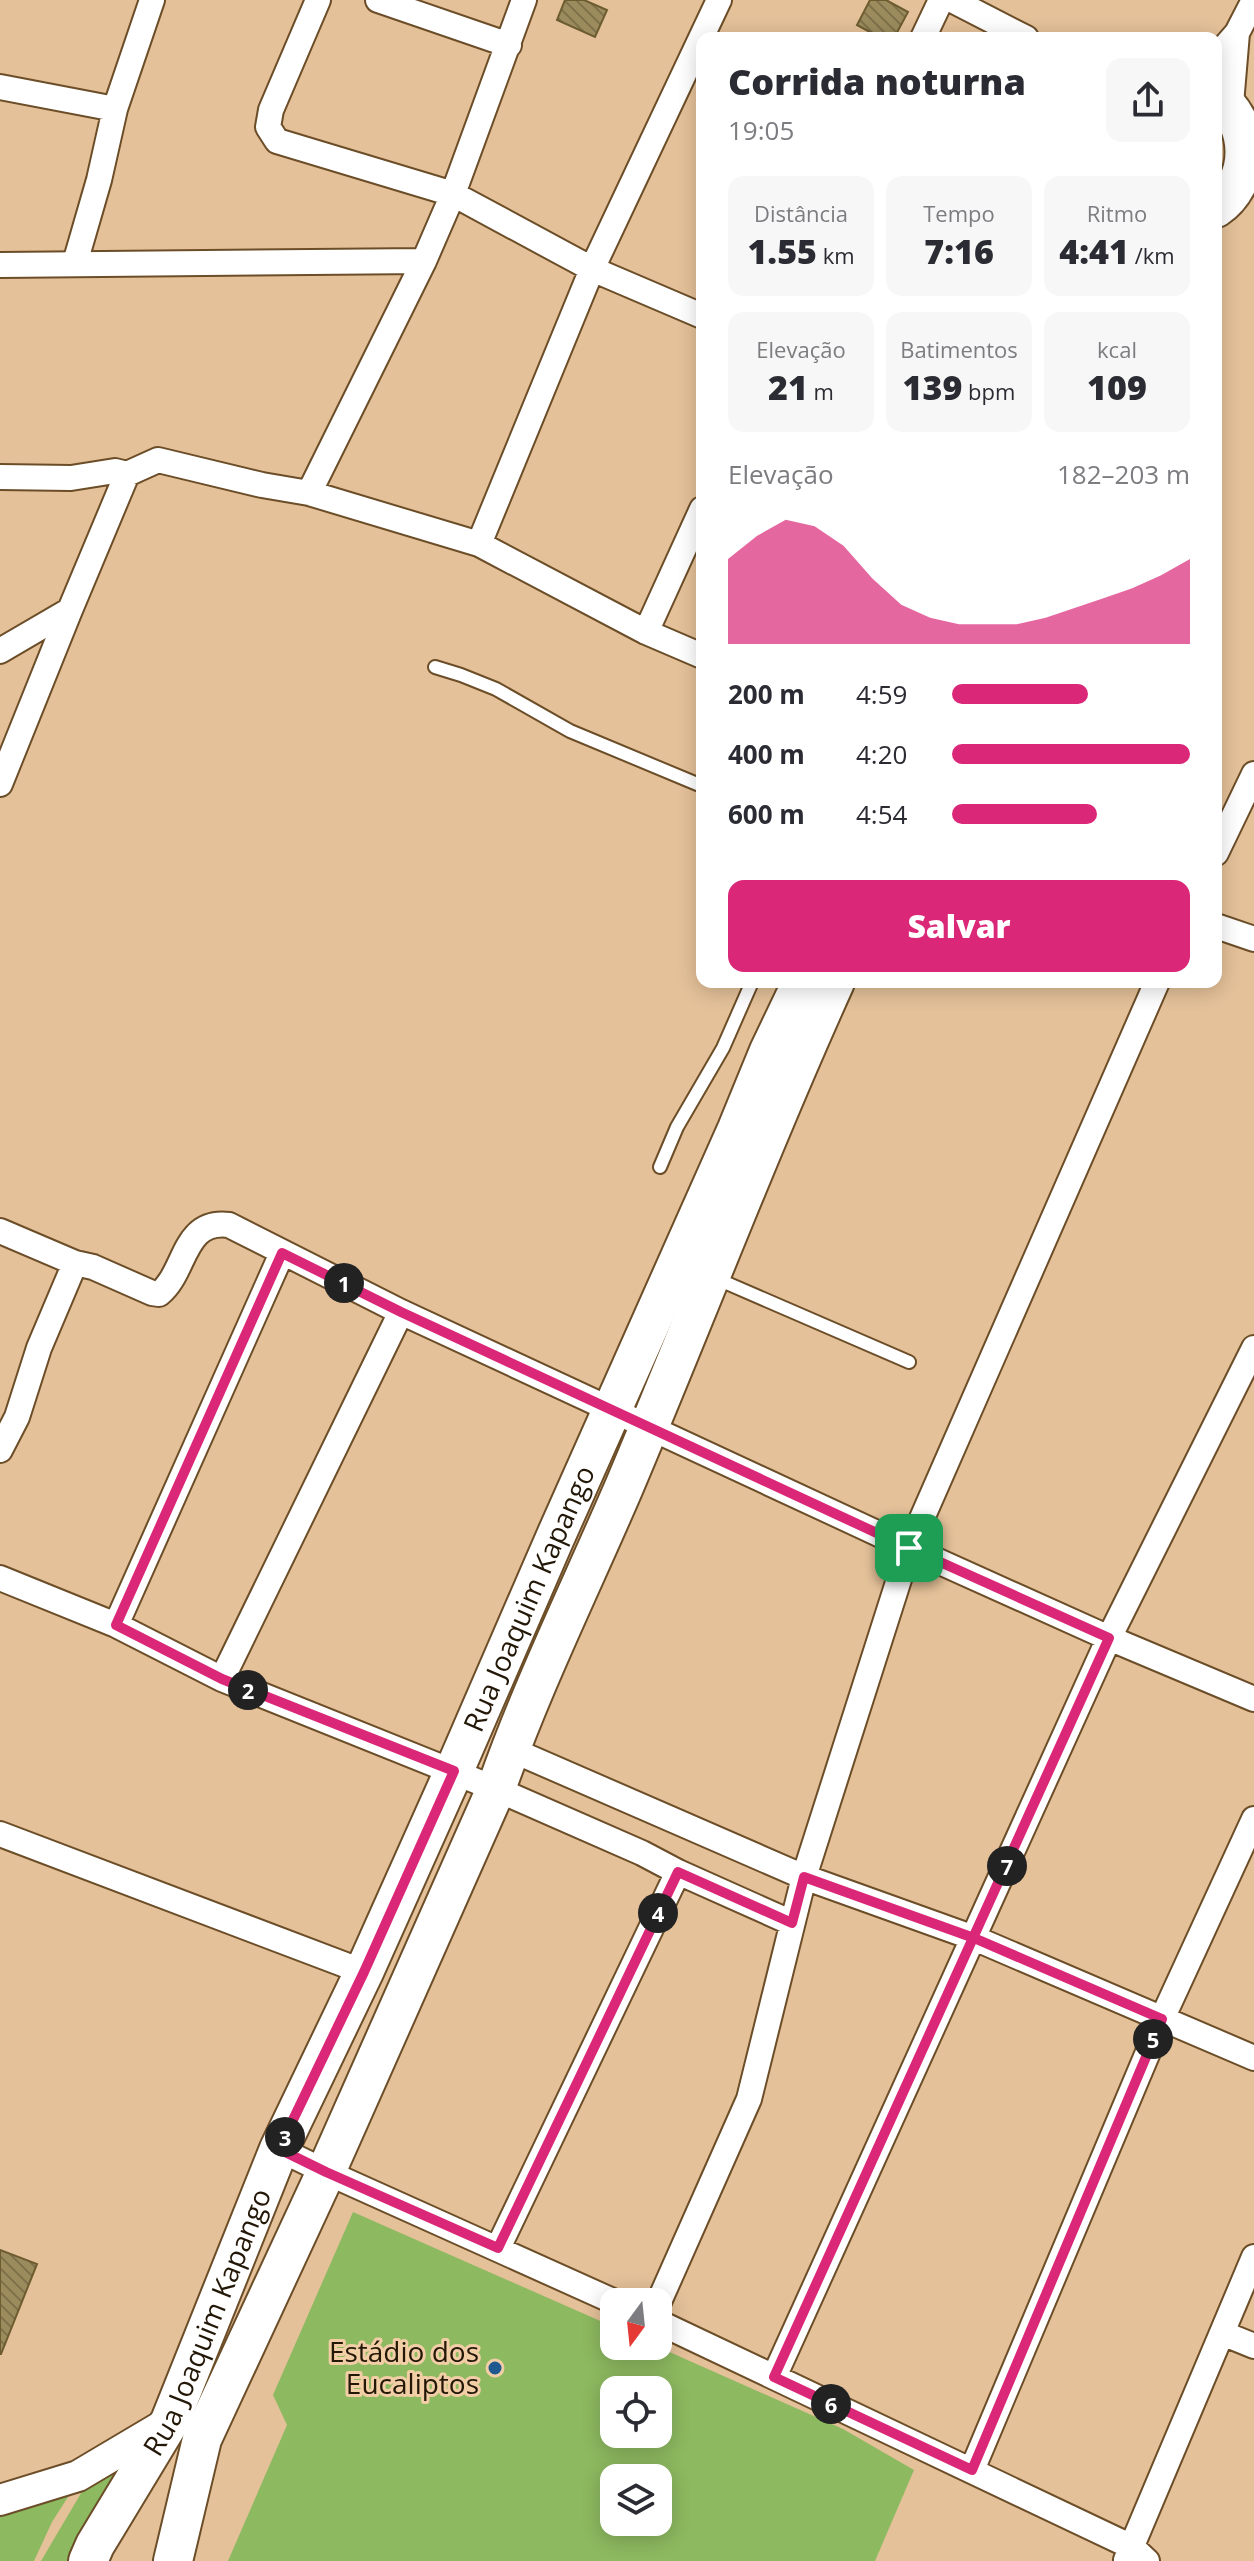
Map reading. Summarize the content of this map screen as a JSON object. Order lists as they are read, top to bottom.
{
  "streets": {
    "main road": ["Rua Joaquim Kapango"]
  },
  "places": ["Estádio dos Eucaliptos"],
  "north": "bottom",
  "page": {
    "heading": ["Corrida noturna", "19:05"],
    "stats": [
      ["Distância", "1.55 km"],
      ["Tempo", "7:16"],
      ["Ritmo", "4:41 /km"],
      ["Elevação", "21 m"],
      ["Batimentos", "139 bpm"],
      ["kcal", "109"]
    ],
    "chart": ["Elevação", "182–203 m"],
    "list": [
      {
        "name": "200 m",
        "note": "4:59"
      },
      {
        "name": "400 m",
        "note": "4:20"
      },
      {
        "name": "600 m",
        "note": "4:54"
      }
    ],
    "buttons": "Salvar",
    "pins": [
      "1",
      "2",
      "7",
      "4",
      "5",
      "3",
      "6"
    ]
  }
}
